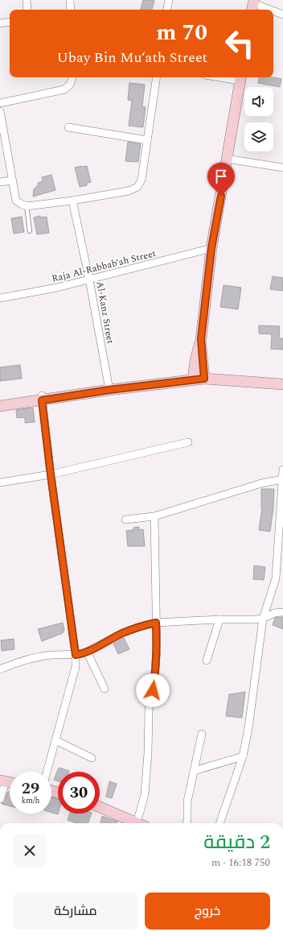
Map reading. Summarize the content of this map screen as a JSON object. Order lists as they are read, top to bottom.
{
  "streets": {
    "street": ["Raja Al-Rabbab‘ah Street", "Al-Kanz Street"]
  },
  "crossings": [
    ["Raja Al-Rabbab‘ah Street", "Al-Kanz Street"]
  ],
  "page": {
    "turn": ["70 m", "Ubay Bin Mu‘ath Street"],
    "speed": "29 km/h",
    "limit": "30",
    "heading": ["2 دقيقة", "750 m · 16:18"],
    "buttons": ["خروج", "مشاركة"]
  }
}
